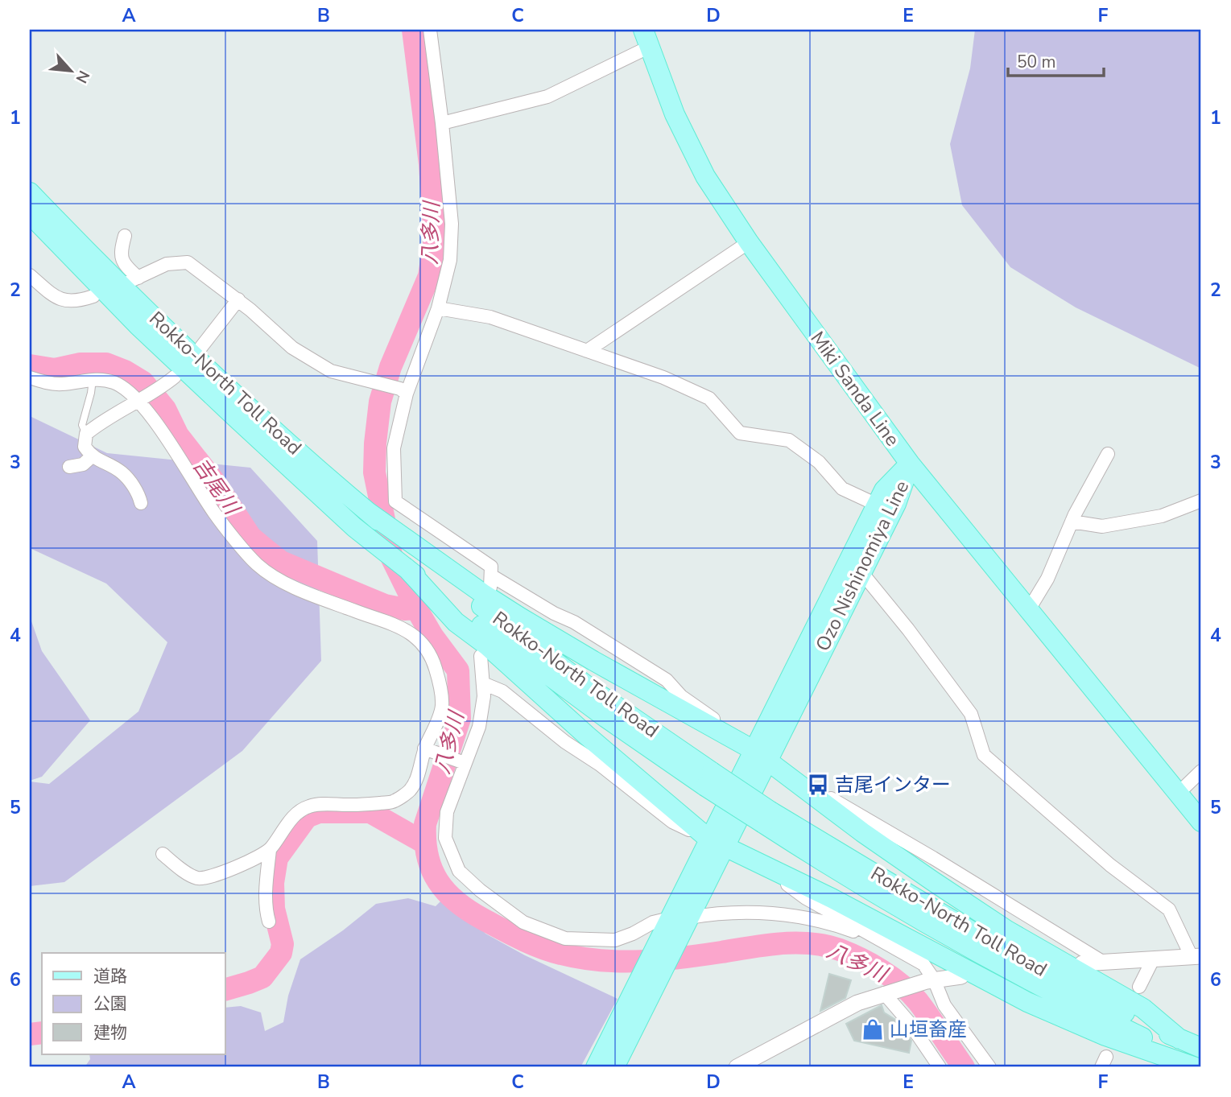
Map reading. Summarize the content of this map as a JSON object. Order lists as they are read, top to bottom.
{
  "streets": {
    "main road": ["Rokko-North Toll Road", "Miki Sanda Line", "Ozo Nishinomiya Line"]
  },
  "crossings": [
    ["Miki Sanda Line", "Ozo Nishinomiya Line"]
  ],
  "water": ["八多川", "吉尾川"],
  "places": {
    "bus stop": ["吉尾インター"],
    "shop": ["山垣畜産"]
  },
  "legend": ["道路", "公園", "建物"],
  "scale_bar": "50 m",
  "north": "bottom right",
  "grid": {
    "columns": [
      "A",
      "B",
      "C",
      "D",
      "E",
      "F"
    ],
    "rows": [
      "1",
      "2",
      "3",
      "4",
      "5",
      "6"
    ]
  }
}
